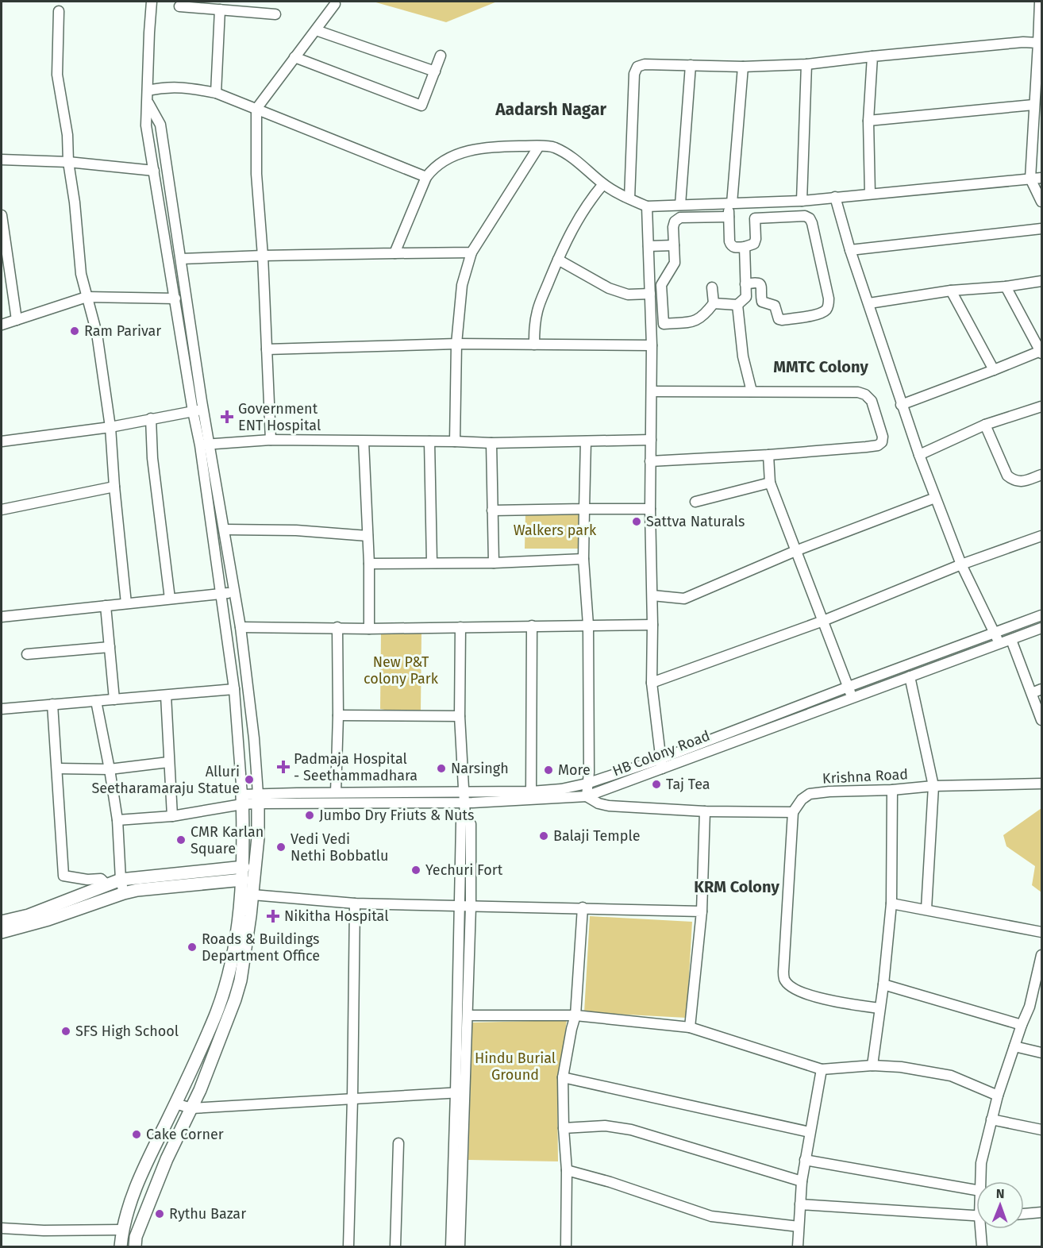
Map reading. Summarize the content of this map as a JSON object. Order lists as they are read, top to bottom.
{
  "streets": {
    "street": ["HB Colony Road", "Krishna Road"]
  },
  "districts": ["Aadarsh Nagar", "MMTC Colony", "KRM Colony"],
  "parks": ["Walkers park", "New P&T colony Park", "Hindu Burial Ground"],
  "places": {
    "other": [
      "Ram Parivar",
      "Sattva Naturals",
      "Narsingh",
      "More",
      "Alluri Seetharamaraju Statue",
      "Taj Tea",
      "Jumbo Dry Friuts & Nuts",
      "Balaji Temple",
      "CMR Karlan Square",
      "Vedi Vedi Nethi Bobbatlu",
      "Yechuri Fort",
      "Roads & Buildings Department Office",
      "SFS High School",
      "Cake Corner",
      "Rythu Bazar"
    ],
    "health": ["Government ENT Hospital", "Padmaja Hospital - Seethammadhara", "Nikitha Hospital"]
  },
  "north": "top"
}
